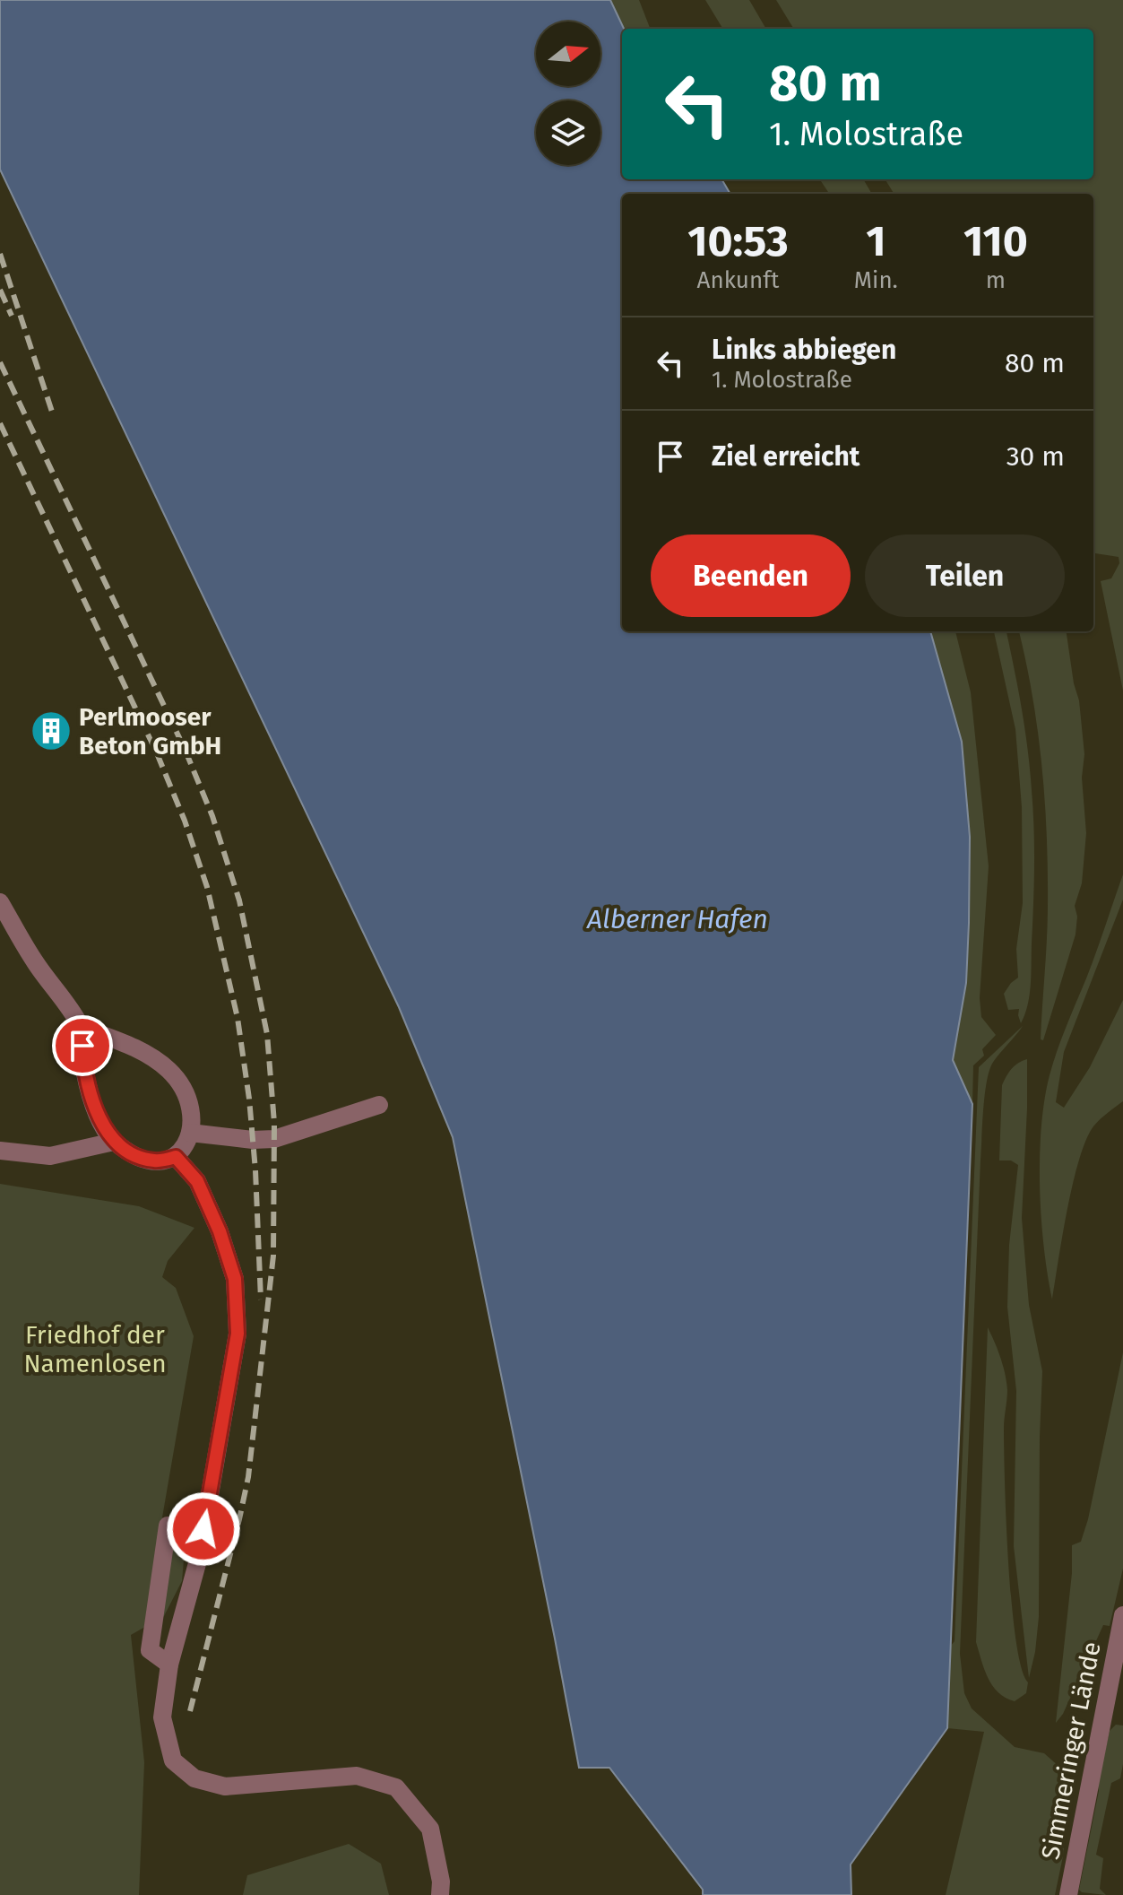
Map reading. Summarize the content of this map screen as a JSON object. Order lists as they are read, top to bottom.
{
  "streets": {
    "street": ["Simmeringer Lände"]
  },
  "water": ["Alberner Hafen"],
  "parks": ["Friedhof der Namenlosen"],
  "places": {
    "building": ["Perlmooser Beton GmbH"]
  },
  "north": "right",
  "page": {
    "turn": ["80 m", "1. Molostraße"],
    "eta": [
      "10:53",
      "Ankunft",
      "1",
      "Min.",
      "110",
      "m"
    ],
    "list": [
      {
        "name": "Links abbiegen",
        "note": "1. Molostraße",
        "value": "80 m"
      },
      {
        "name": "Ziel erreicht",
        "value": "30 m"
      }
    ],
    "buttons": ["Beenden", "Teilen"]
  }
}
